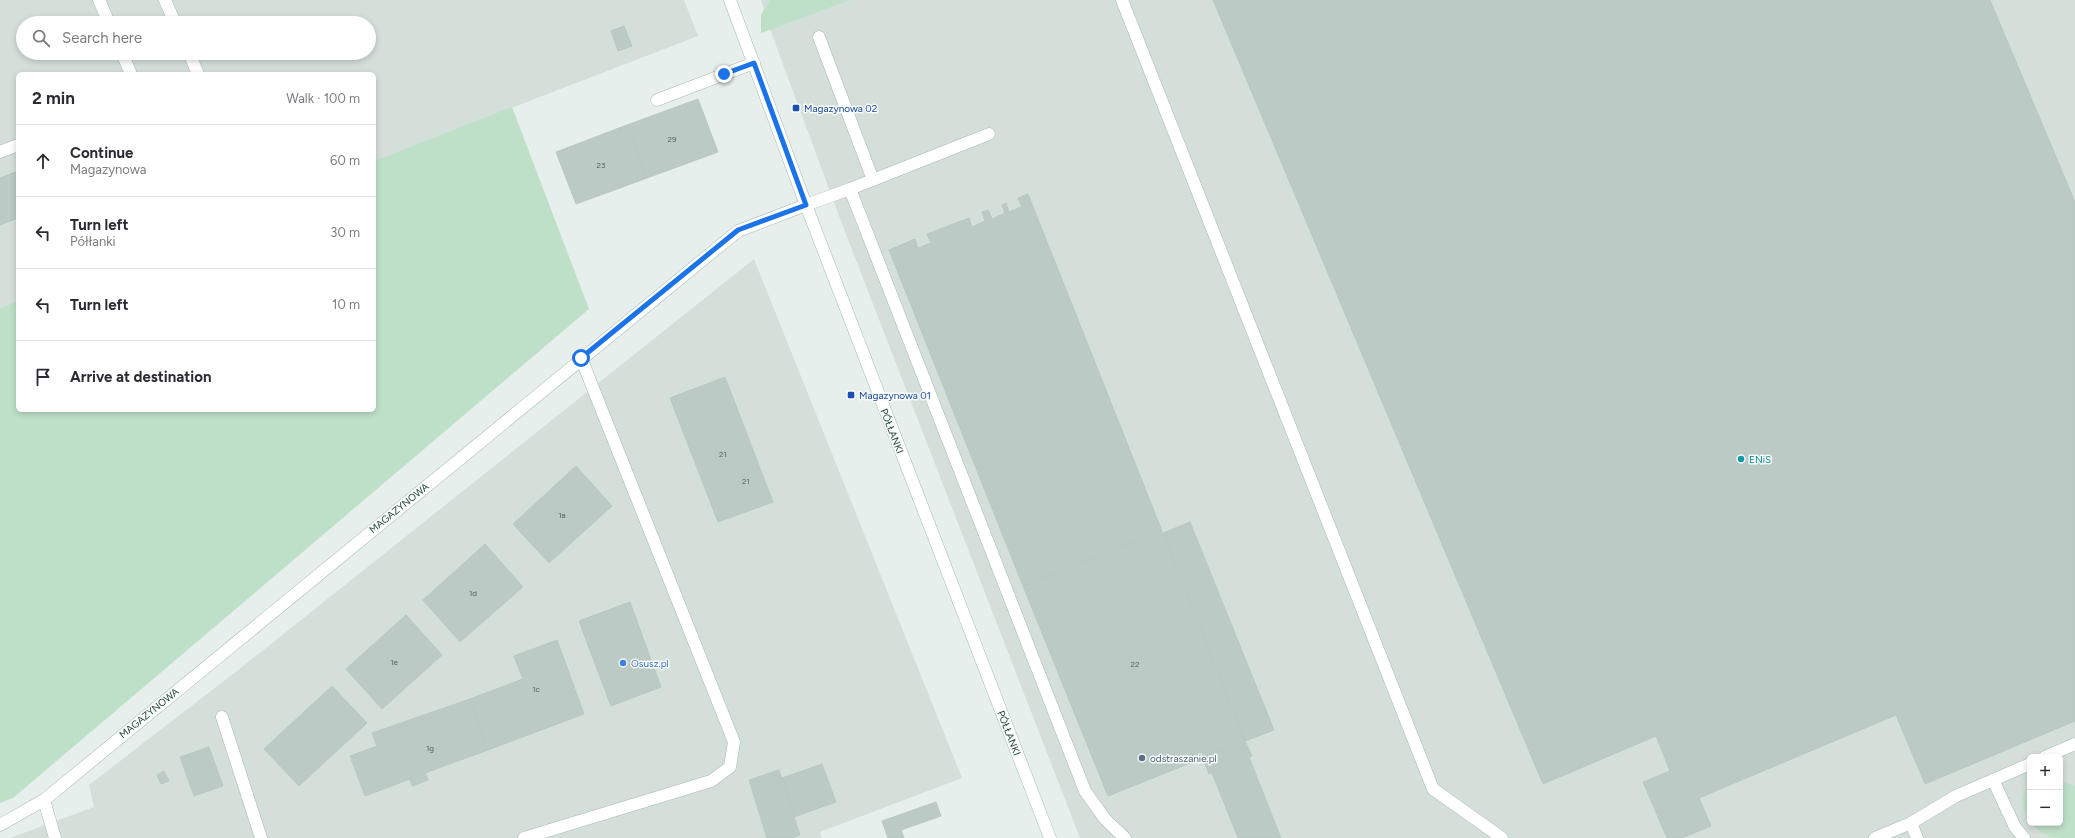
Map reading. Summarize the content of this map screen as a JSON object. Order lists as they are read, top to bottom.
{
  "streets": {
    "street": ["PÓŁŁANKI", "MAGAZYNOWA"]
  },
  "crossings": [
    ["PÓŁŁANKI", "MAGAZYNOWA"]
  ],
  "places": {
    "transit": ["Magazynowa 02", "Magazynowa 01"],
    "other": ["ENiS", "Osusz.pl", "odstraszanie.pl"]
  },
  "house_numbers": [
    "29",
    "23",
    "21",
    "21",
    "1a",
    "1d",
    "1e",
    "22",
    "1c",
    "1g"
  ],
  "page": {
    "search": "Search here",
    "heading": ["2 min", "Walk · 100 m"],
    "list": [
      ["Continue", "Magazynowa", "60 m"],
      ["Turn left", "Półłanki", "30 m"],
      ["Turn left", "10 m"],
      "Arrive at destination"
    ],
    "map_buttons": ["+", "−"]
  }
}
